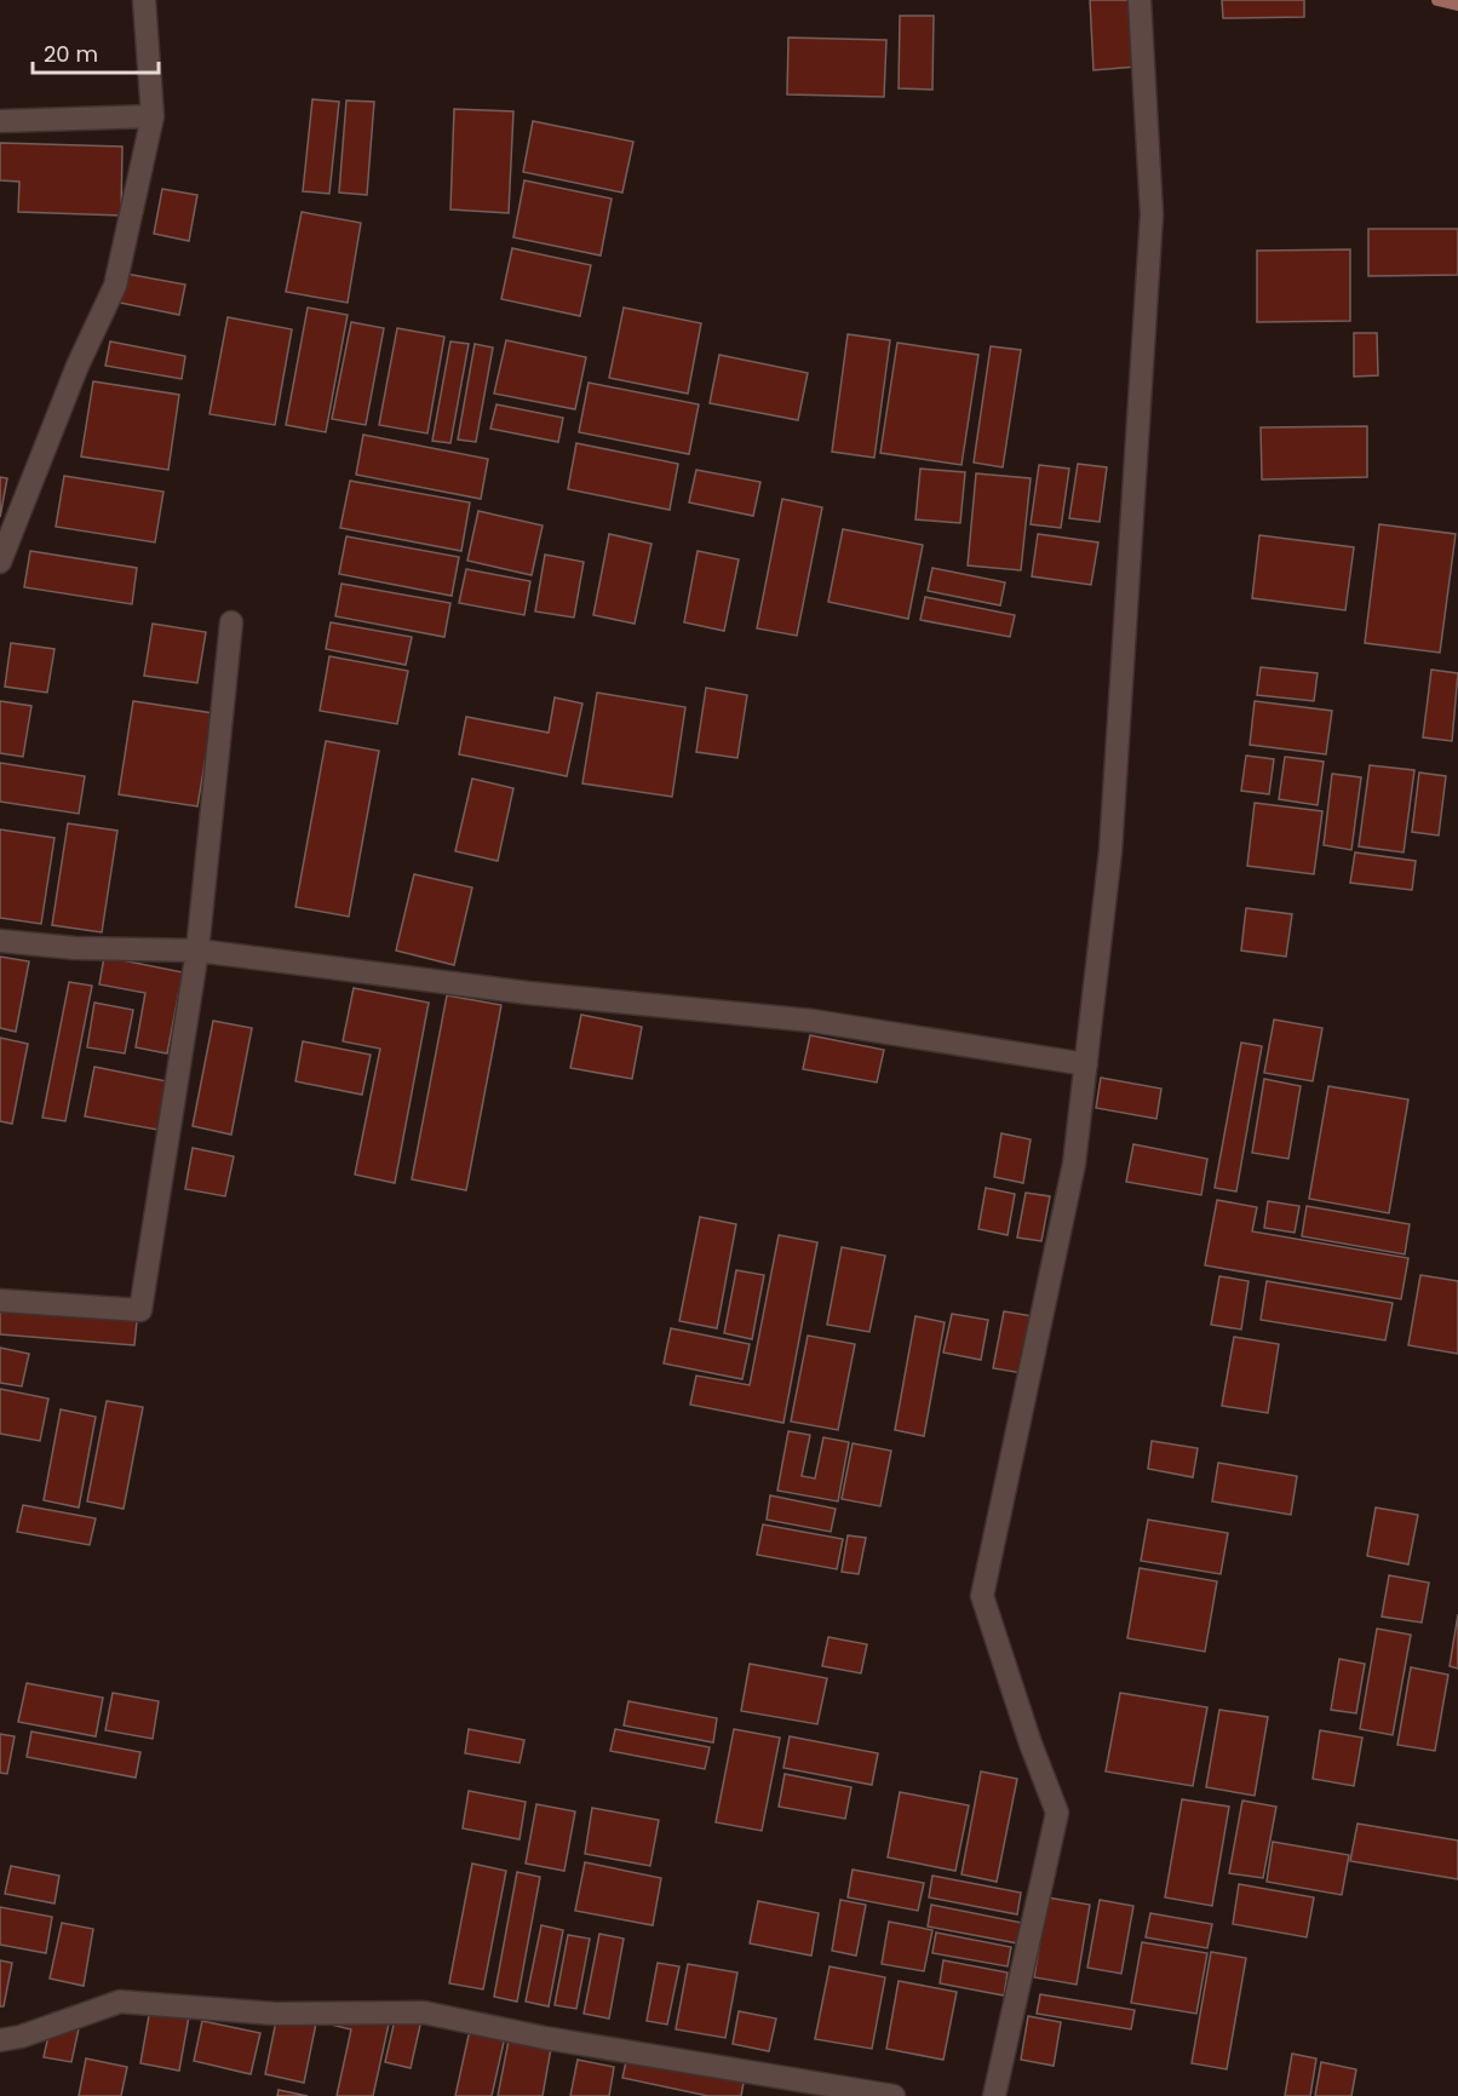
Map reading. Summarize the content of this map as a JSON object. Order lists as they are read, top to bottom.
{
  "scale_bar": "20 m"
}
